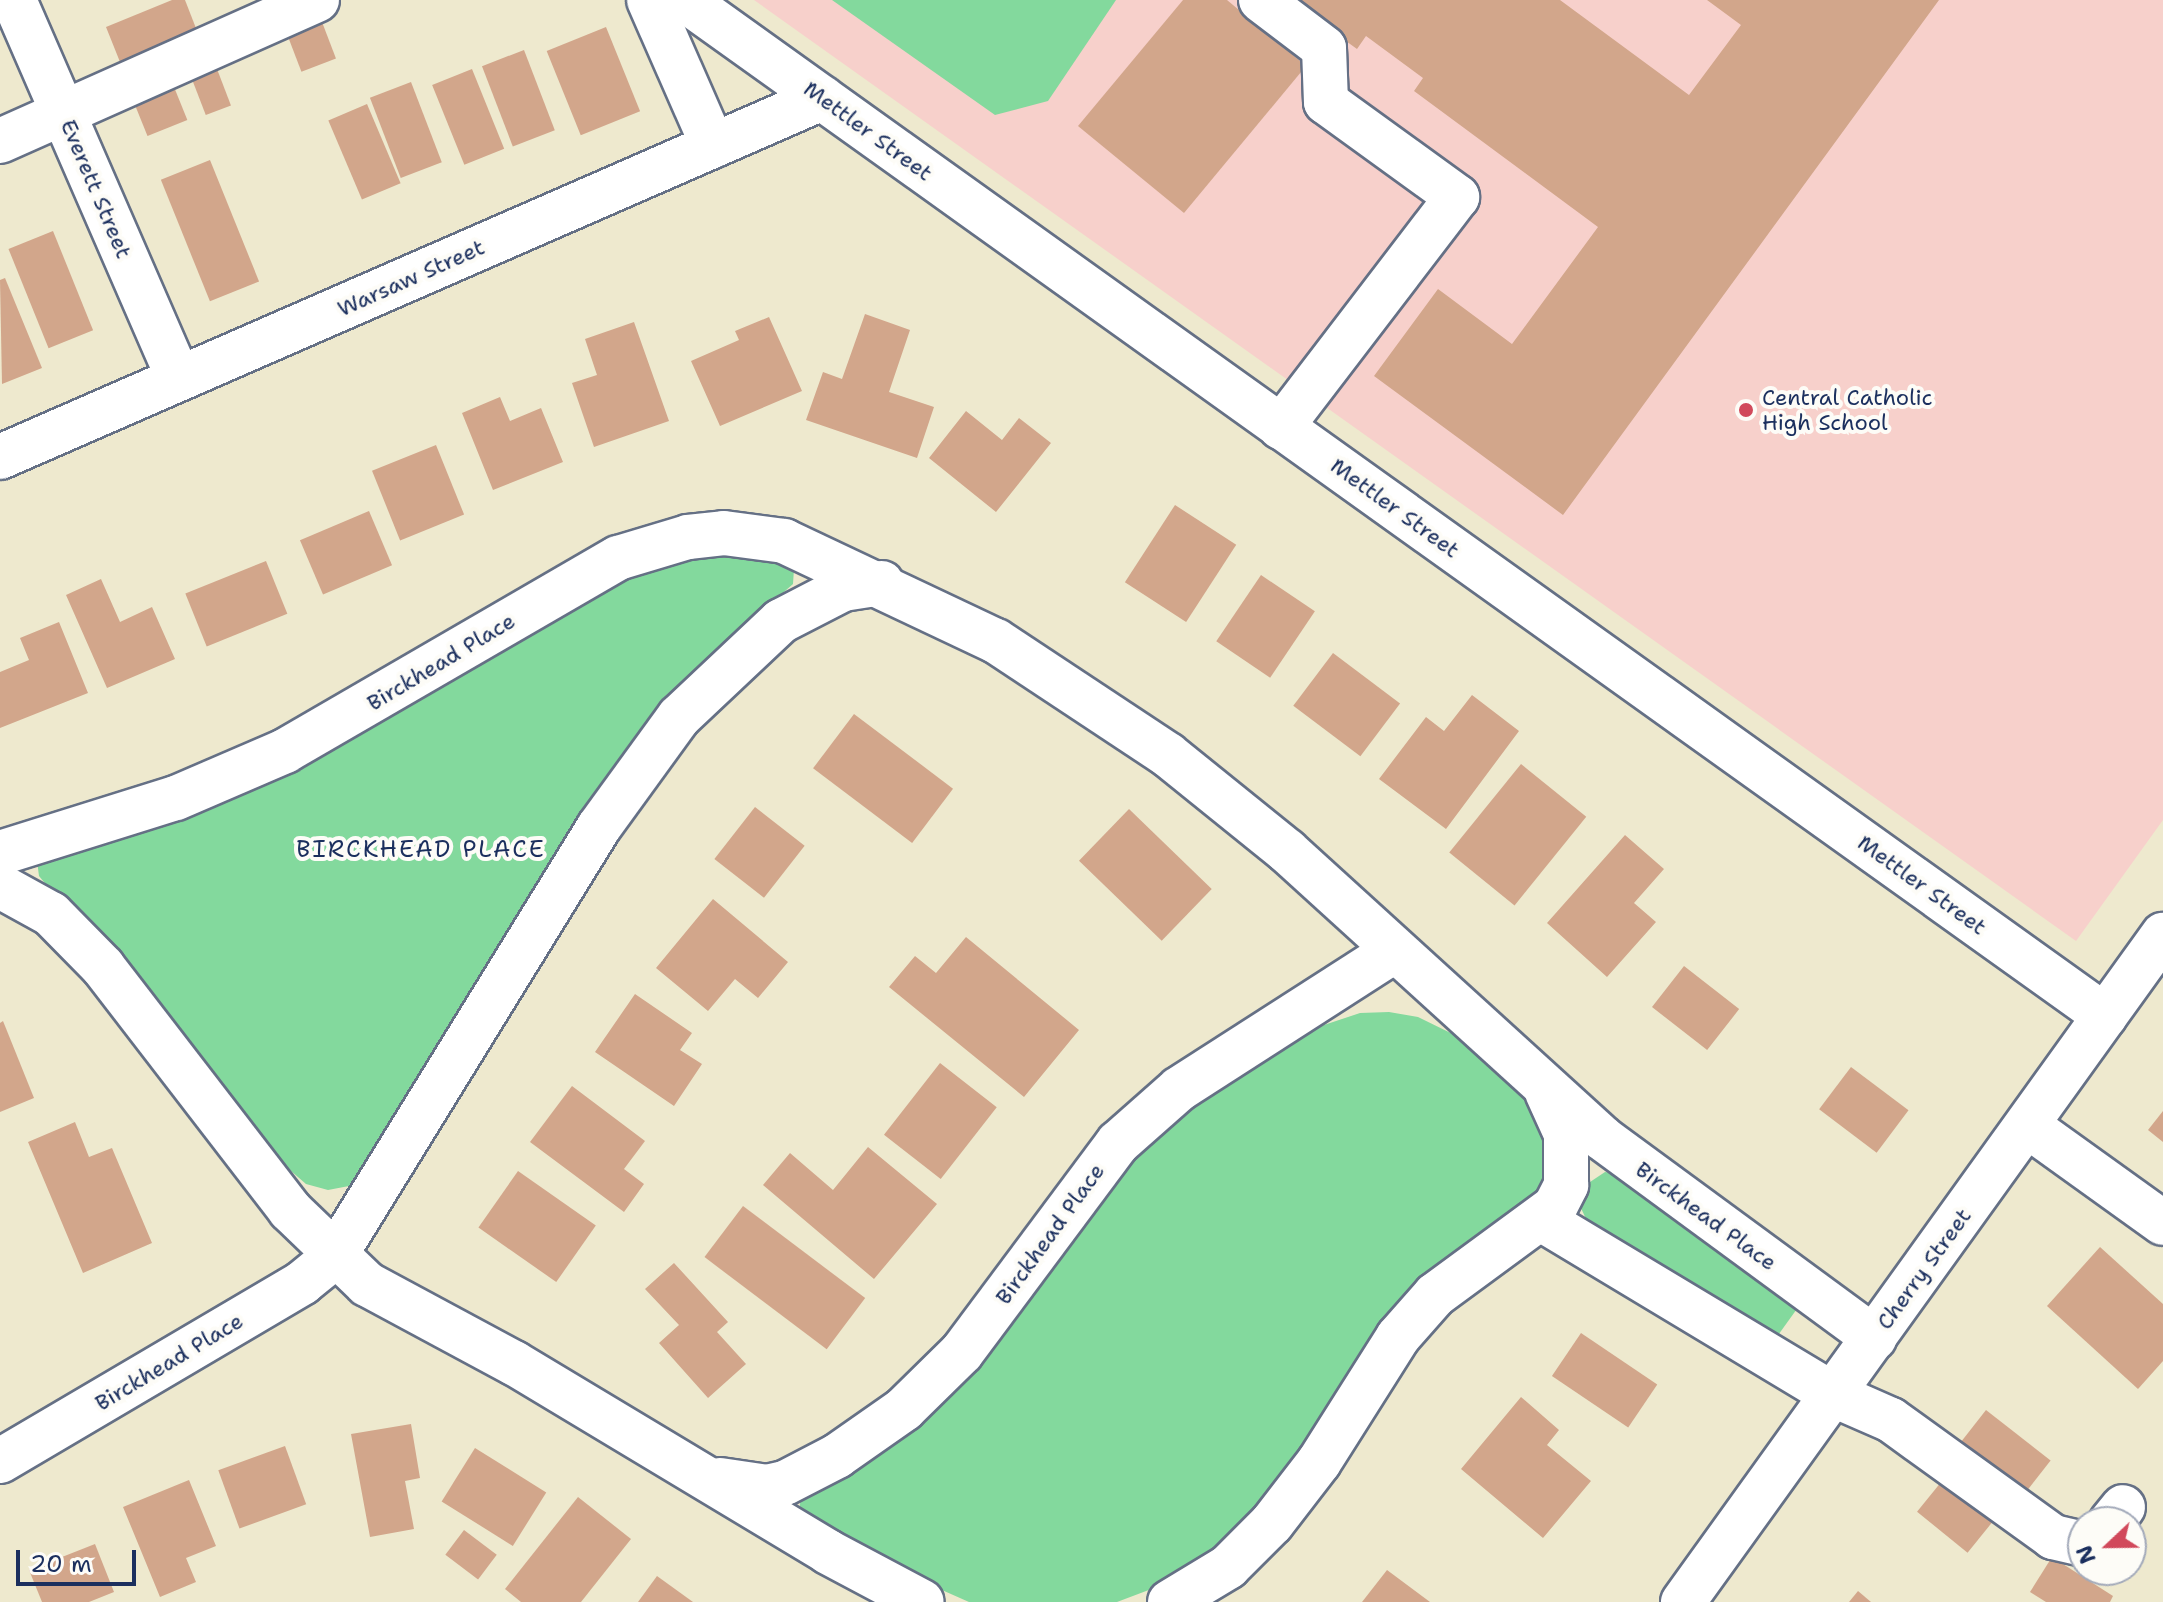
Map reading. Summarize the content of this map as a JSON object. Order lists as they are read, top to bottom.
{
  "streets": {
    "street": [
      "Mettler Street",
      "Everett Street",
      "Warsaw Street",
      "Birckhead Place",
      "Cherry Street"
    ]
  },
  "crossings": [
    ["Mettler Street", "Warsaw Street"],
    ["Mettler Street", "Cherry Street"],
    ["Everett Street", "Warsaw Street"],
    ["Birckhead Place", "Cherry Street"]
  ],
  "districts": ["BIRCKHEAD PLACE"],
  "places": ["Central Catholic High School"],
  "scale_bar": "20 m",
  "north": "left"
}
